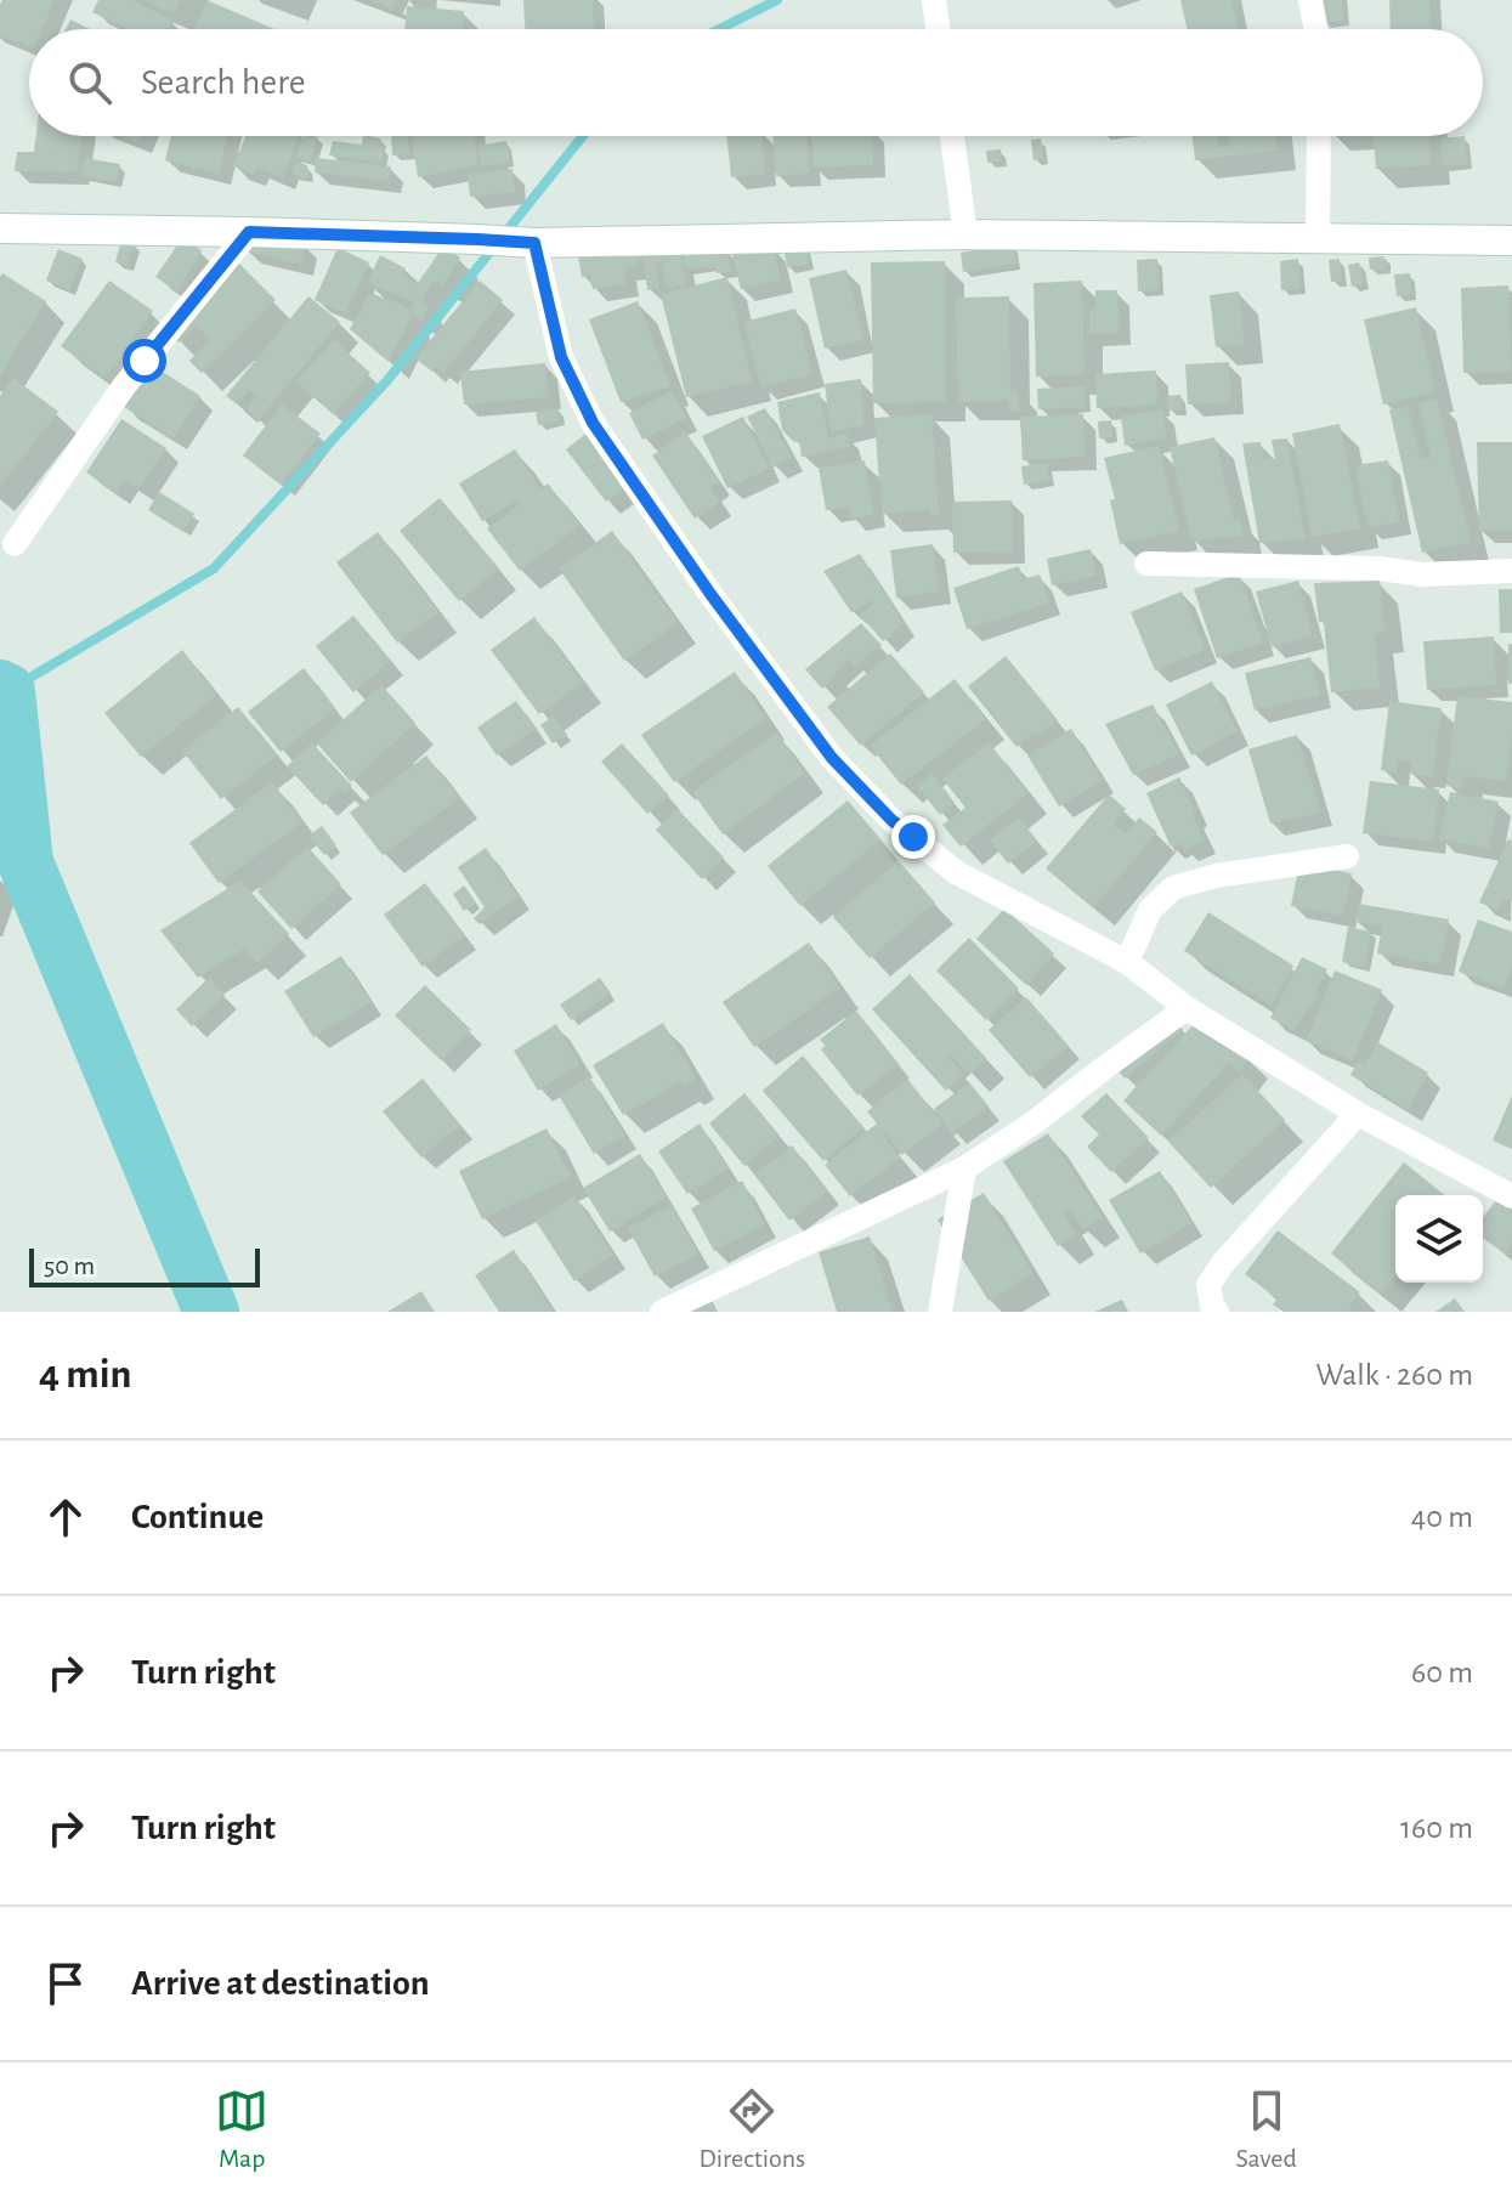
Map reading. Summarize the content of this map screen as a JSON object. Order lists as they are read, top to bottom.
{
  "scale_bar": "50 m",
  "page": {
    "search": "Search here",
    "scale": "50 m",
    "heading": ["4 min", "Walk · 260 m"],
    "list": [
      ["Continue", "40 m"],
      ["Turn right", "60 m"],
      ["Turn right", "160 m"],
      "Arrive at destination"
    ],
    "nav": ["Map", "Directions", "Saved"]
  }
}
